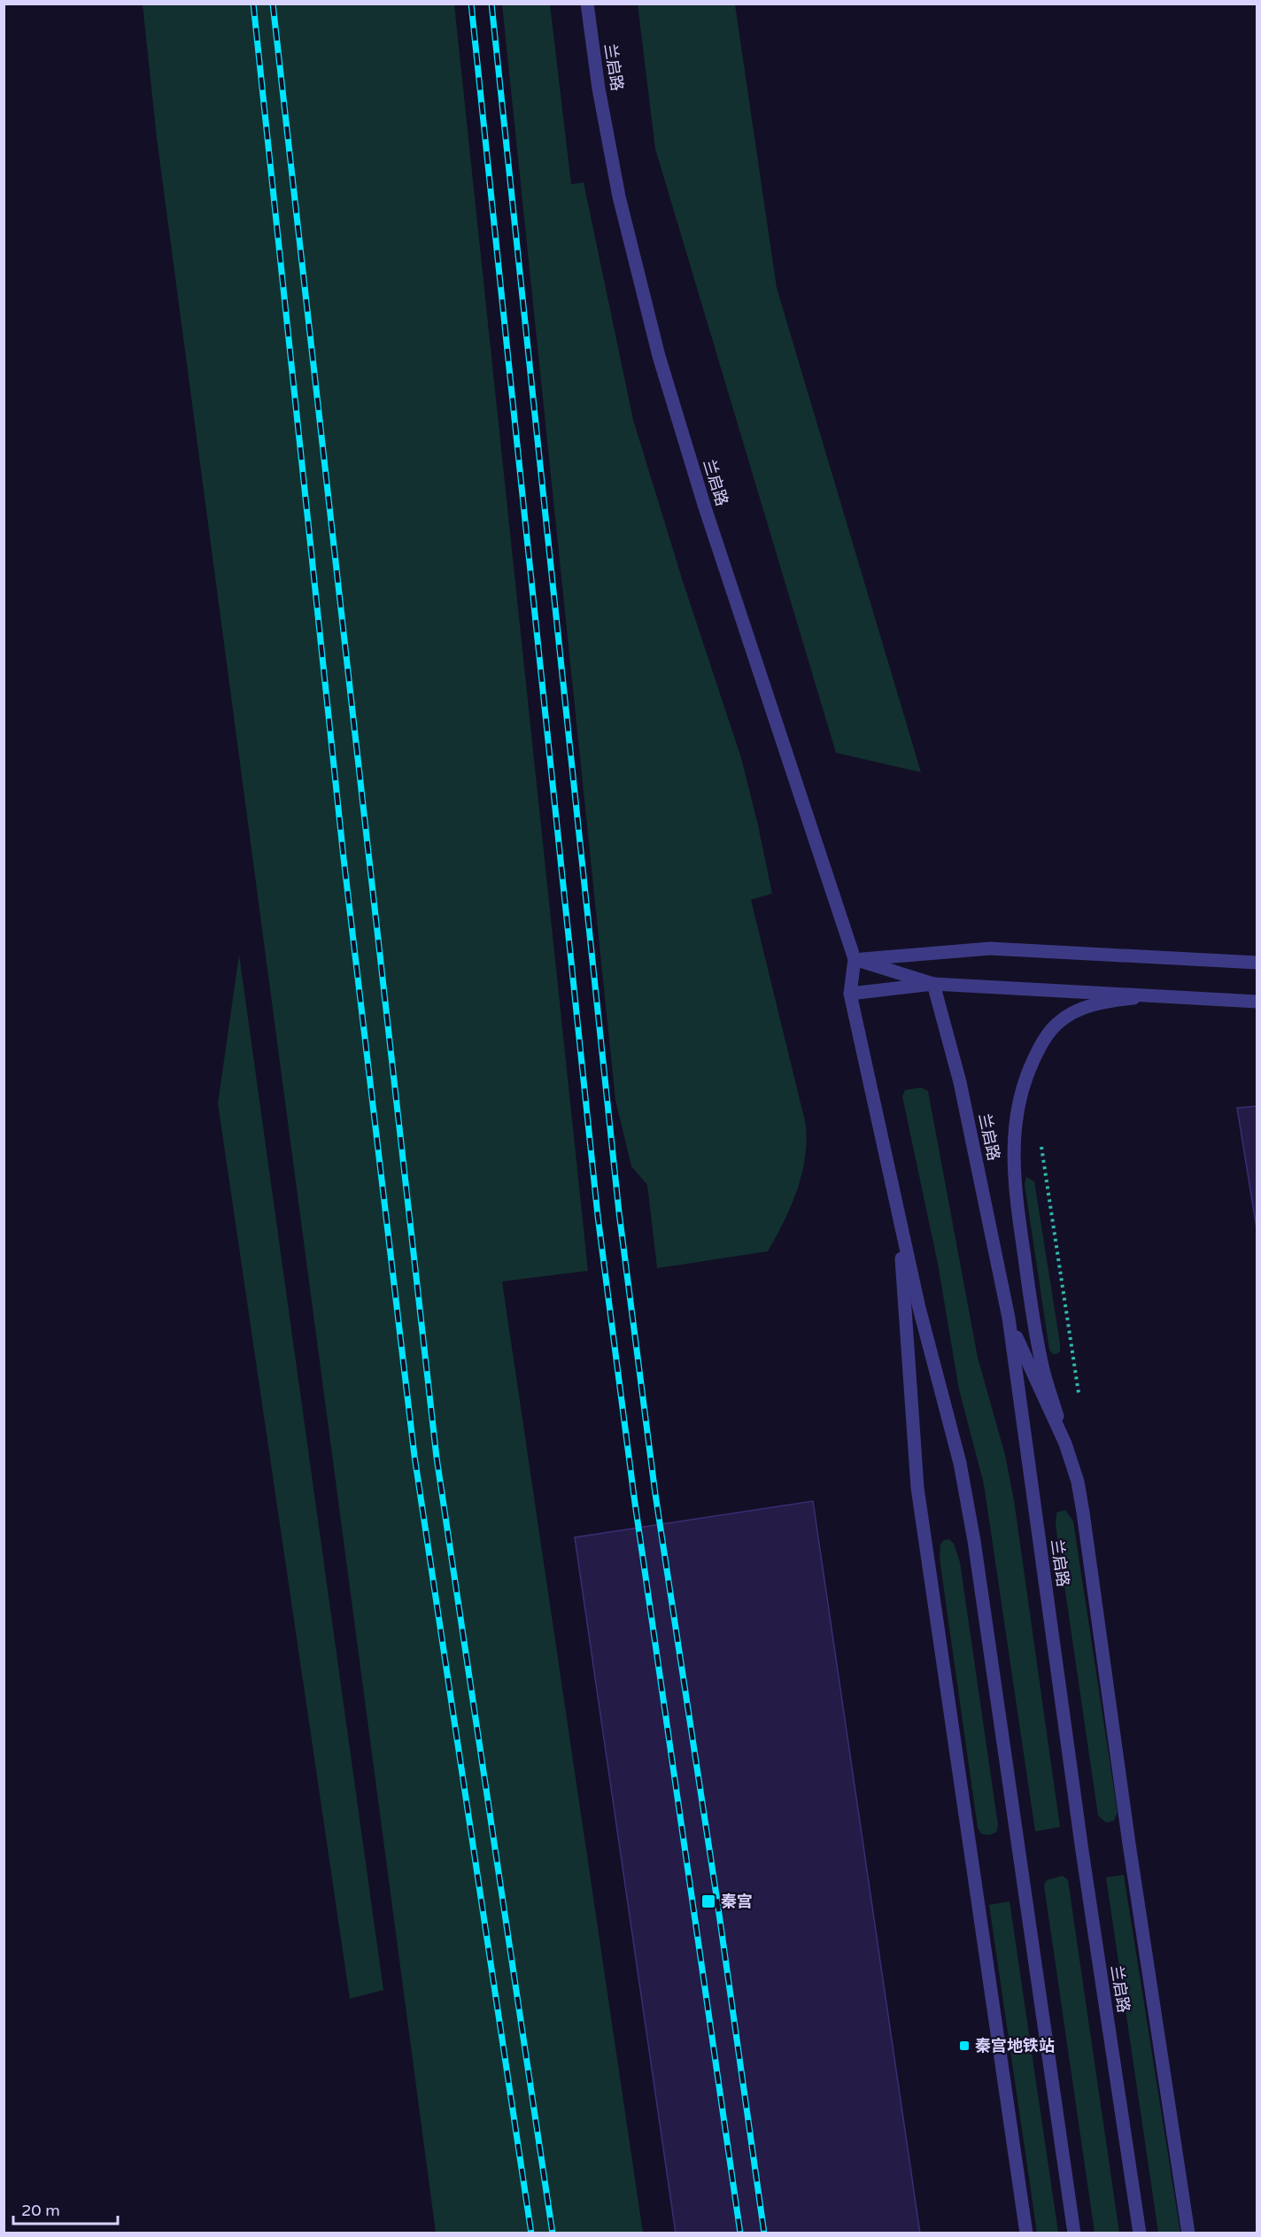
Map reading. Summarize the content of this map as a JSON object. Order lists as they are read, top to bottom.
{
  "streets": {
    "street": ["兰启路"]
  },
  "places": {
    "transit": ["秦宫", "秦宫地铁站"]
  },
  "scale_bar": "20 m"
}
